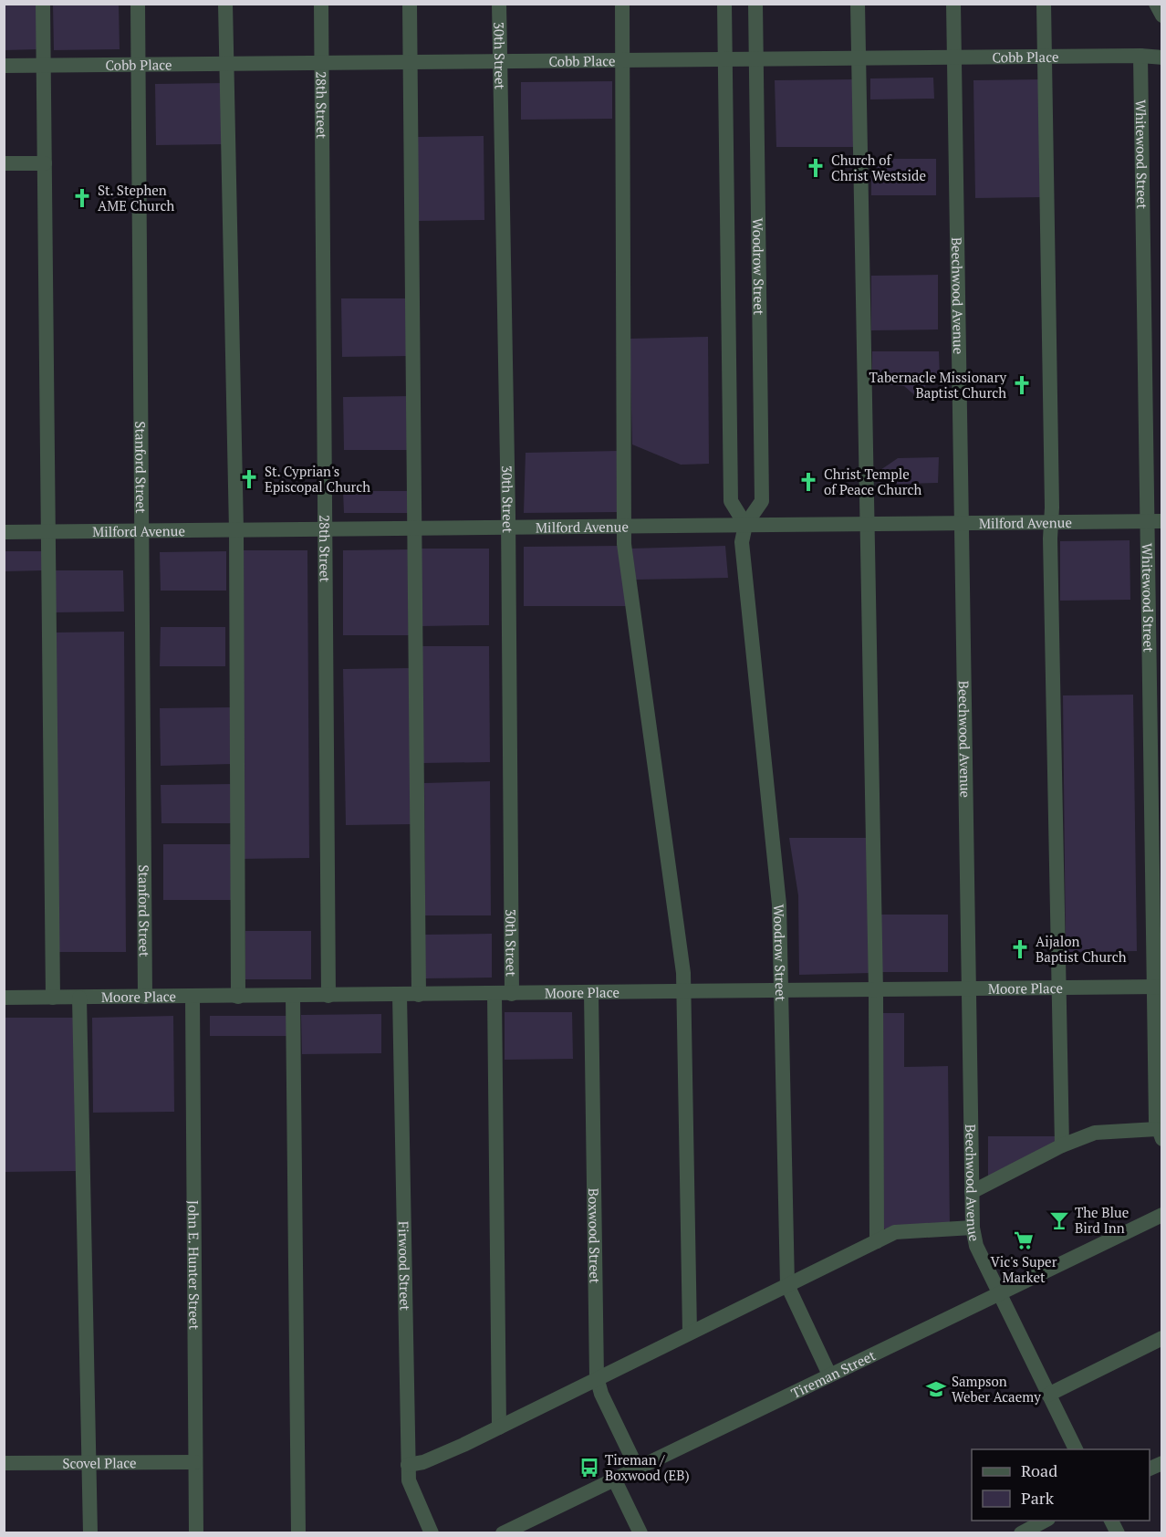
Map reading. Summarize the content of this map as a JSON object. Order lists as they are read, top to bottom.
{
  "streets": {
    "street": [
      "30th Street",
      "Cobb Place",
      "28th Street",
      "Whitewood Street",
      "Woodrow Street",
      "Beechwood Avenue",
      "Stanford Street",
      "Milford Avenue",
      "Moore Place",
      "Boxwood Street",
      "John E. Hunter Street",
      "Firwood Street",
      "Tireman Street",
      "Scovel Place"
    ]
  },
  "crossings": [
    ["30th Street", "Cobb Place"],
    ["30th Street", "Milford Avenue"],
    ["30th Street", "Moore Place"],
    ["Cobb Place", "28th Street"],
    ["Cobb Place", "Whitewood Street"],
    ["Cobb Place", "Woodrow Street"],
    ["Cobb Place", "Beechwood Avenue"],
    ["Cobb Place", "Stanford Street"],
    ["28th Street", "Milford Avenue"],
    ["28th Street", "Moore Place"],
    ["Whitewood Street", "Milford Avenue"],
    ["Whitewood Street", "Moore Place"],
    ["Woodrow Street", "Milford Avenue"],
    ["Woodrow Street", "Moore Place"],
    ["Woodrow Street", "Tireman Street"],
    ["Beechwood Avenue", "Milford Avenue"],
    ["Beechwood Avenue", "Moore Place"],
    ["Beechwood Avenue", "Tireman Street"],
    ["Stanford Street", "Milford Avenue"],
    ["Stanford Street", "Moore Place"],
    ["Moore Place", "Boxwood Street"],
    ["Moore Place", "John E. Hunter Street"],
    ["Moore Place", "Firwood Street"],
    ["Boxwood Street", "Tireman Street"],
    ["John E. Hunter Street", "Scovel Place"]
  ],
  "places": {
    "church": [
      "Church of Christ Westside",
      "St. Stephen AME Church",
      "Tabernacle Missionary Baptist Church",
      "St. Cyprian's Episcopal Church",
      "Christ Temple of Peace Church",
      "Aijalon Baptist Church"
    ],
    "bar": ["The Blue Bird Inn"],
    "supermarket": ["Vic's Super Market"],
    "school or university": ["Sampson Weber Acaemy"],
    "bus stop": ["Tireman / Boxwood (EB)"]
  },
  "legend": ["Road", "Park"]
}
